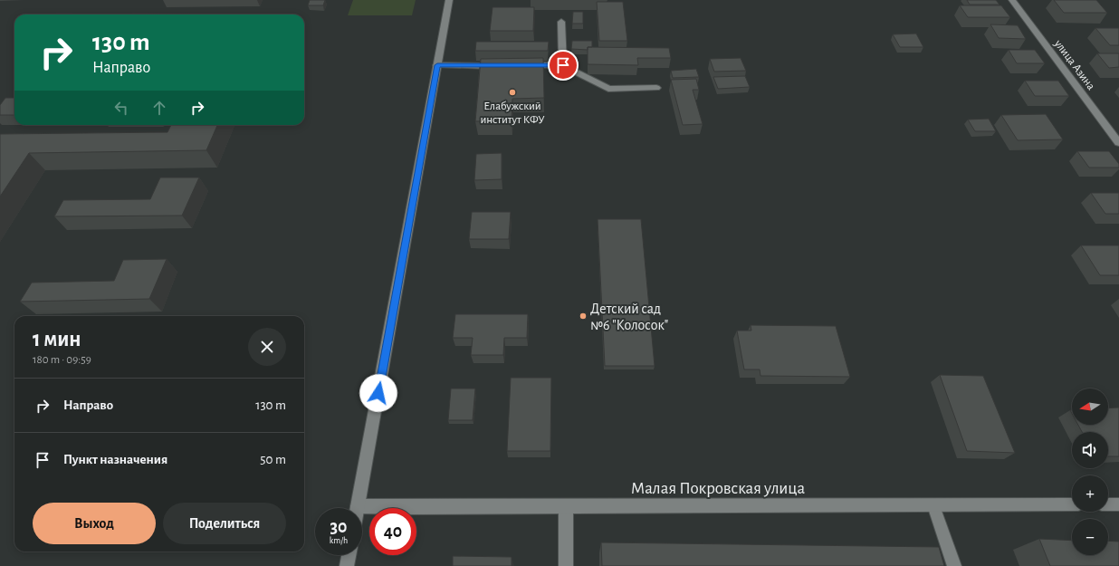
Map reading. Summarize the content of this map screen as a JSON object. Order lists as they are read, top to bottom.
{
  "streets": {
    "street": ["улица Азина", "Малая Покровская улица"]
  },
  "places": ["Елабужский институт КФУ", "Детский сад №6 \"Колосок\""],
  "north": "left",
  "page": {
    "turn": ["130 m", "Направо"],
    "heading": ["1 мин", "180 m · 09:59"],
    "list": [
      {
        "name": "Направо",
        "value": "130 m"
      },
      {
        "name": "Пункт назначения",
        "value": "50 m"
      }
    ],
    "map_buttons": ["+", "−"],
    "buttons": ["Выход", "Поделиться"],
    "speed": "30 km/h",
    "limit": "40"
  }
}
